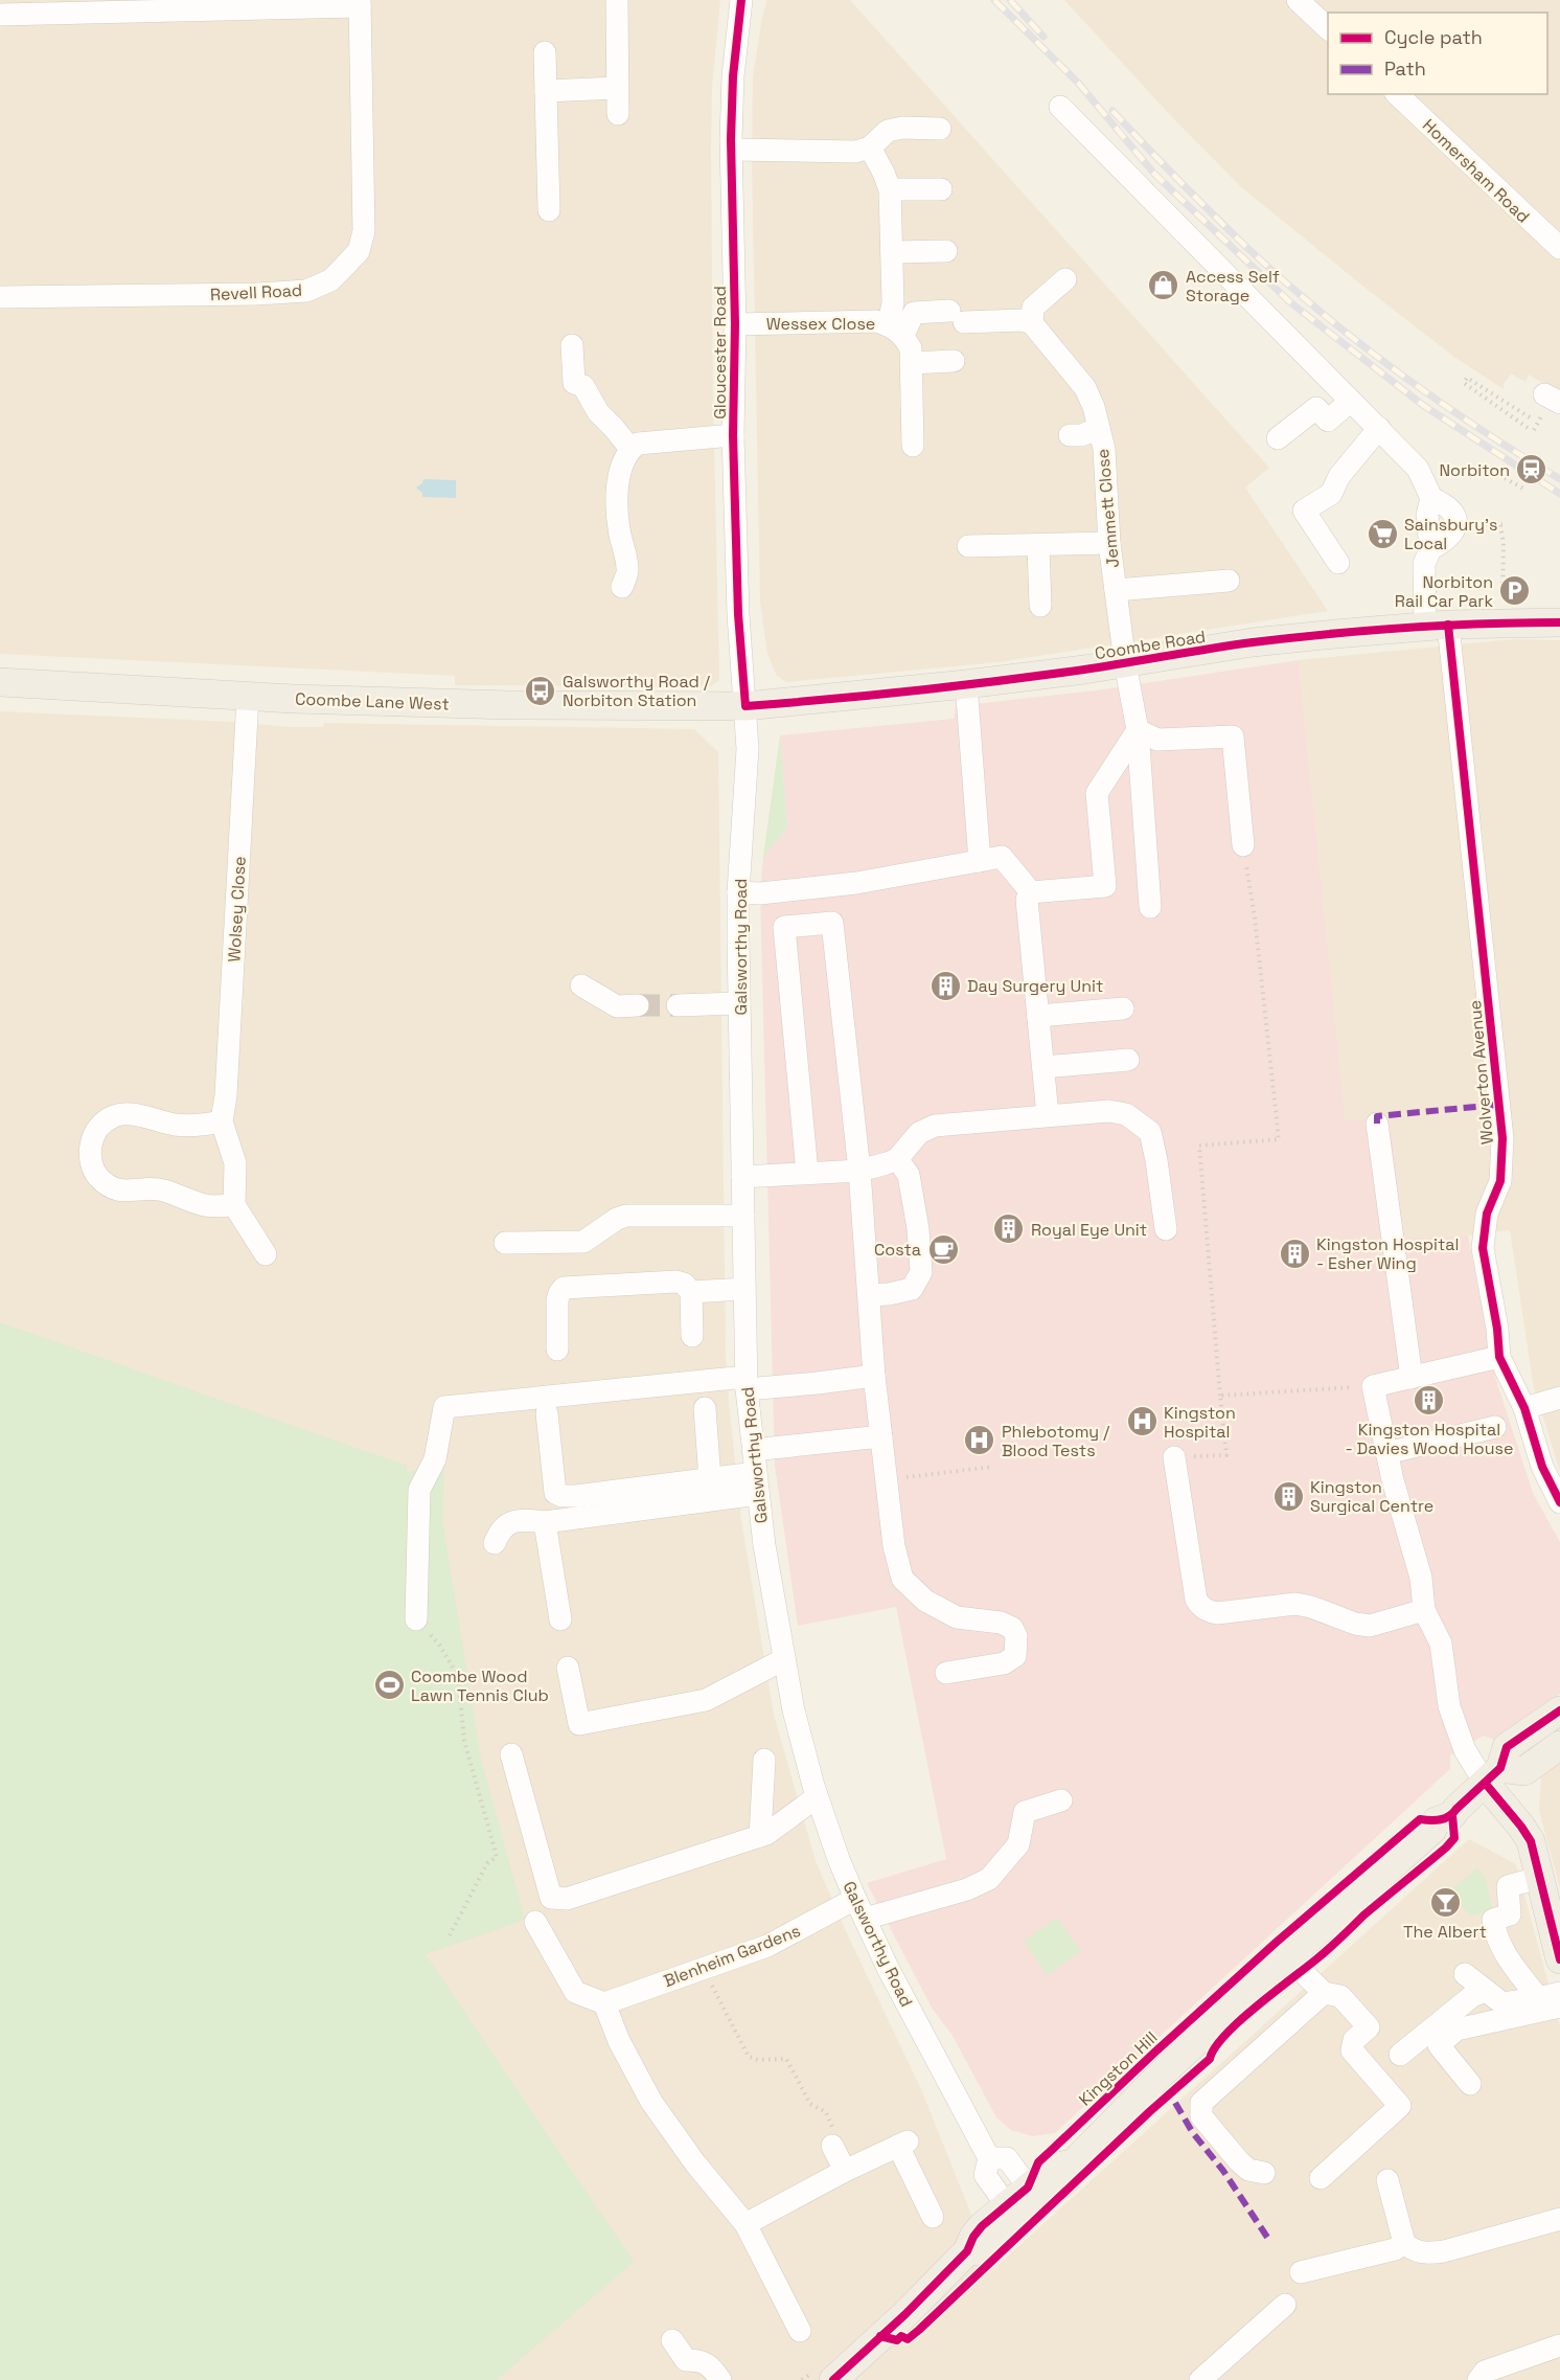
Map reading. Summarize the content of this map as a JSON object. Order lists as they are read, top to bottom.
{
  "streets": {
    "main road": ["Coombe Road", "Coombe Lane West", "Kingston Hill"],
    "street": [
      "Homersham Road",
      "Revell Road",
      "Wessex Close",
      "Gloucester Road",
      "Jemmett Close",
      "Wolsey Close",
      "Galsworthy Road",
      "Wolverton Avenue",
      "Blenheim Gardens"
    ]
  },
  "crossings": [
    ["Wessex Close", "Gloucester Road"],
    ["Gloucester Road", "Coombe Road"],
    ["Gloucester Road", "Coombe Lane West"],
    ["Gloucester Road", "Galsworthy Road"],
    ["Jemmett Close", "Coombe Road"],
    ["Coombe Road", "Coombe Lane West"],
    ["Coombe Road", "Galsworthy Road"],
    ["Coombe Road", "Wolverton Avenue"],
    ["Coombe Lane West", "Wolsey Close"],
    ["Coombe Lane West", "Galsworthy Road"],
    ["Galsworthy Road", "Blenheim Gardens"],
    ["Galsworthy Road", "Kingston Hill"]
  ],
  "places": {
    "shop": ["Access Self Storage"],
    "station": ["Norbiton"],
    "supermarket": ["Sainsbury's Local"],
    "parking": ["Norbiton Rail Car Park"],
    "bus stop": ["Galsworthy Road / Norbiton Station"],
    "building": [
      "Day Surgery Unit",
      "Royal Eye Unit",
      "Kingston Hospital - Esher Wing",
      "Kingston Hospital - Davies Wood House",
      "Kingston Surgical Centre"
    ],
    "cafe": ["Costa"],
    "hospital": ["Kingston Hospital", "Phlebotomy / Blood Tests"],
    "sports": ["Coombe Wood Lawn Tennis Club"],
    "bar": ["The Albert"]
  },
  "legend": ["Cycle path", "Path"]
}
